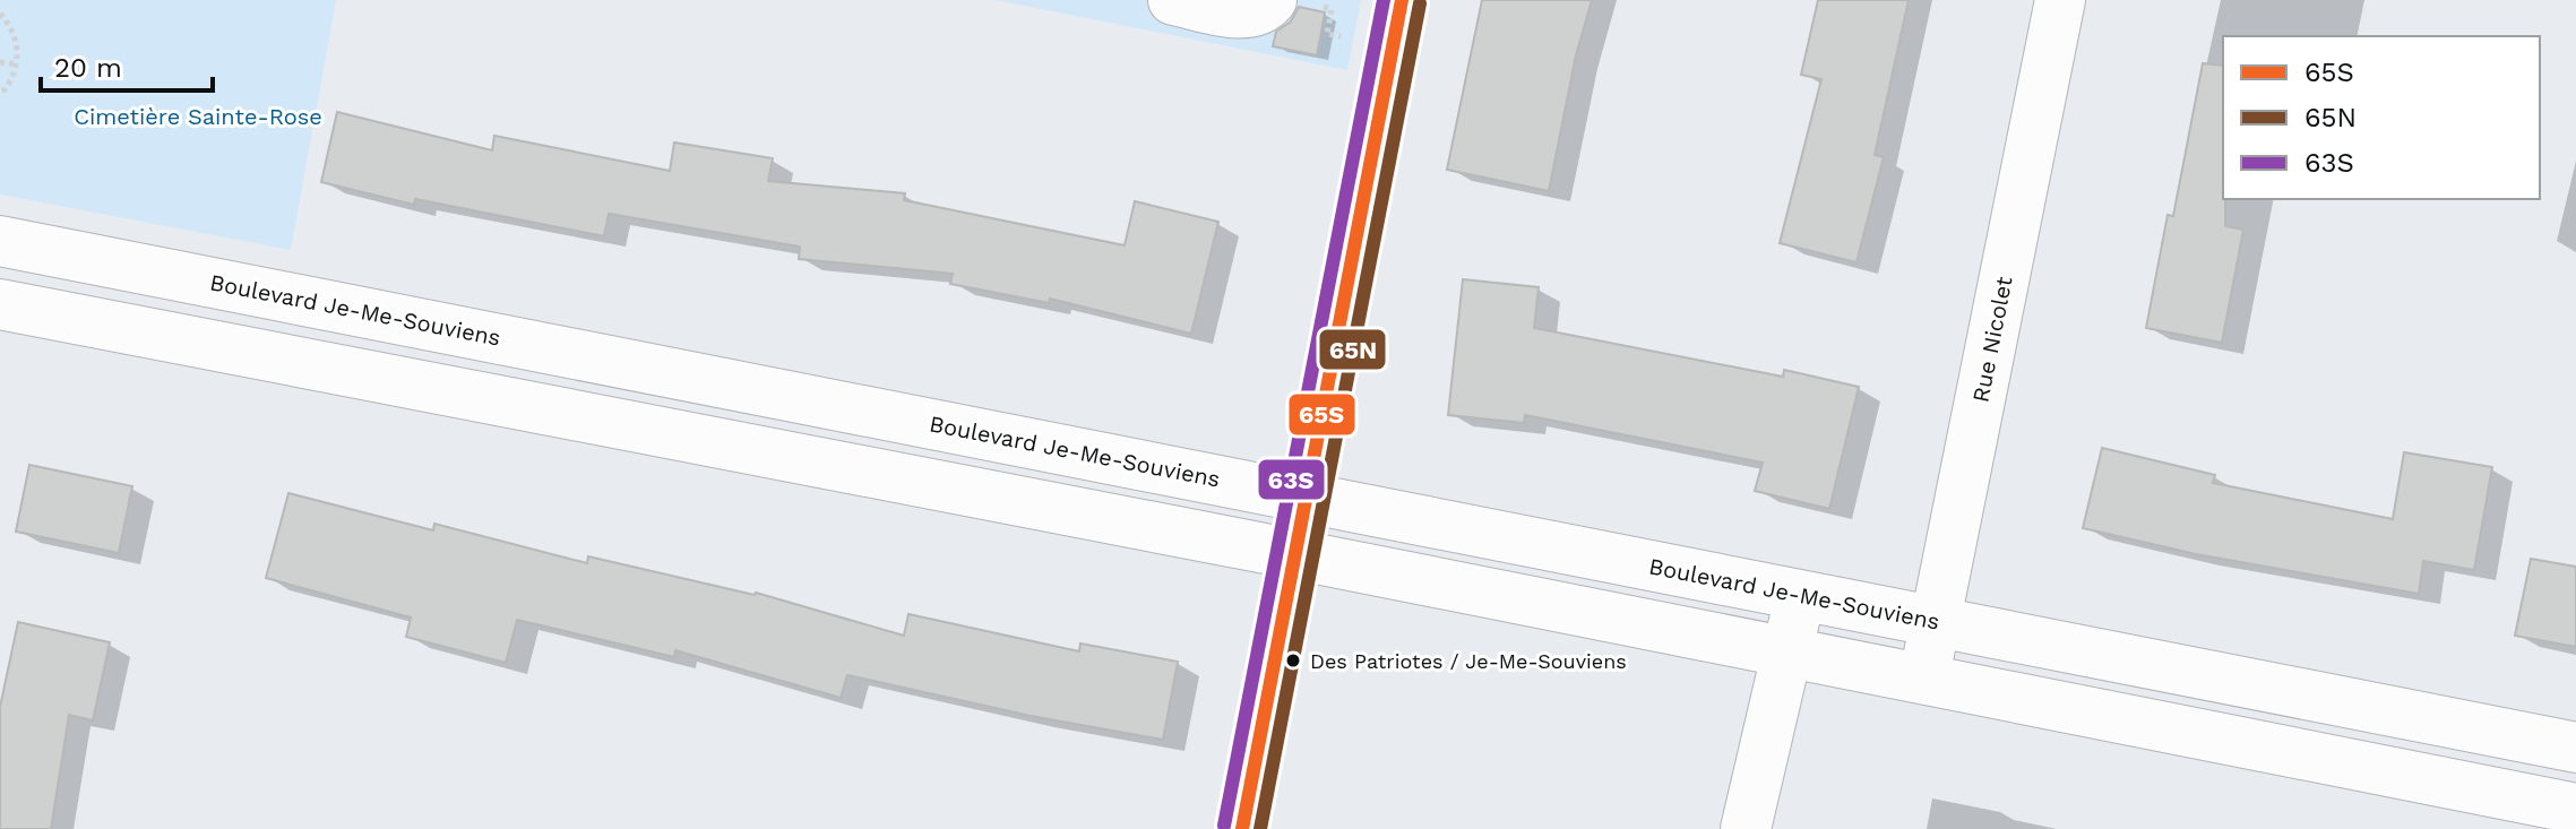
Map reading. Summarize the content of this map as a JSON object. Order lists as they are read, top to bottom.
{
  "streets": {
    "street": ["Boulevard Je-Me-Souviens", "Rue Nicolet"]
  },
  "crossings": [
    ["Boulevard Je-Me-Souviens", "Rue Nicolet"]
  ],
  "parks": ["Cimetière Sainte-Rose"],
  "places": ["Des Patriotes / Je-Me-Souviens"],
  "lines": ["transit line 65S", "transit line 63S", "transit line 65N"],
  "legend": ["65S", "65N", "63S"],
  "scale_bar": "20 m"
}
